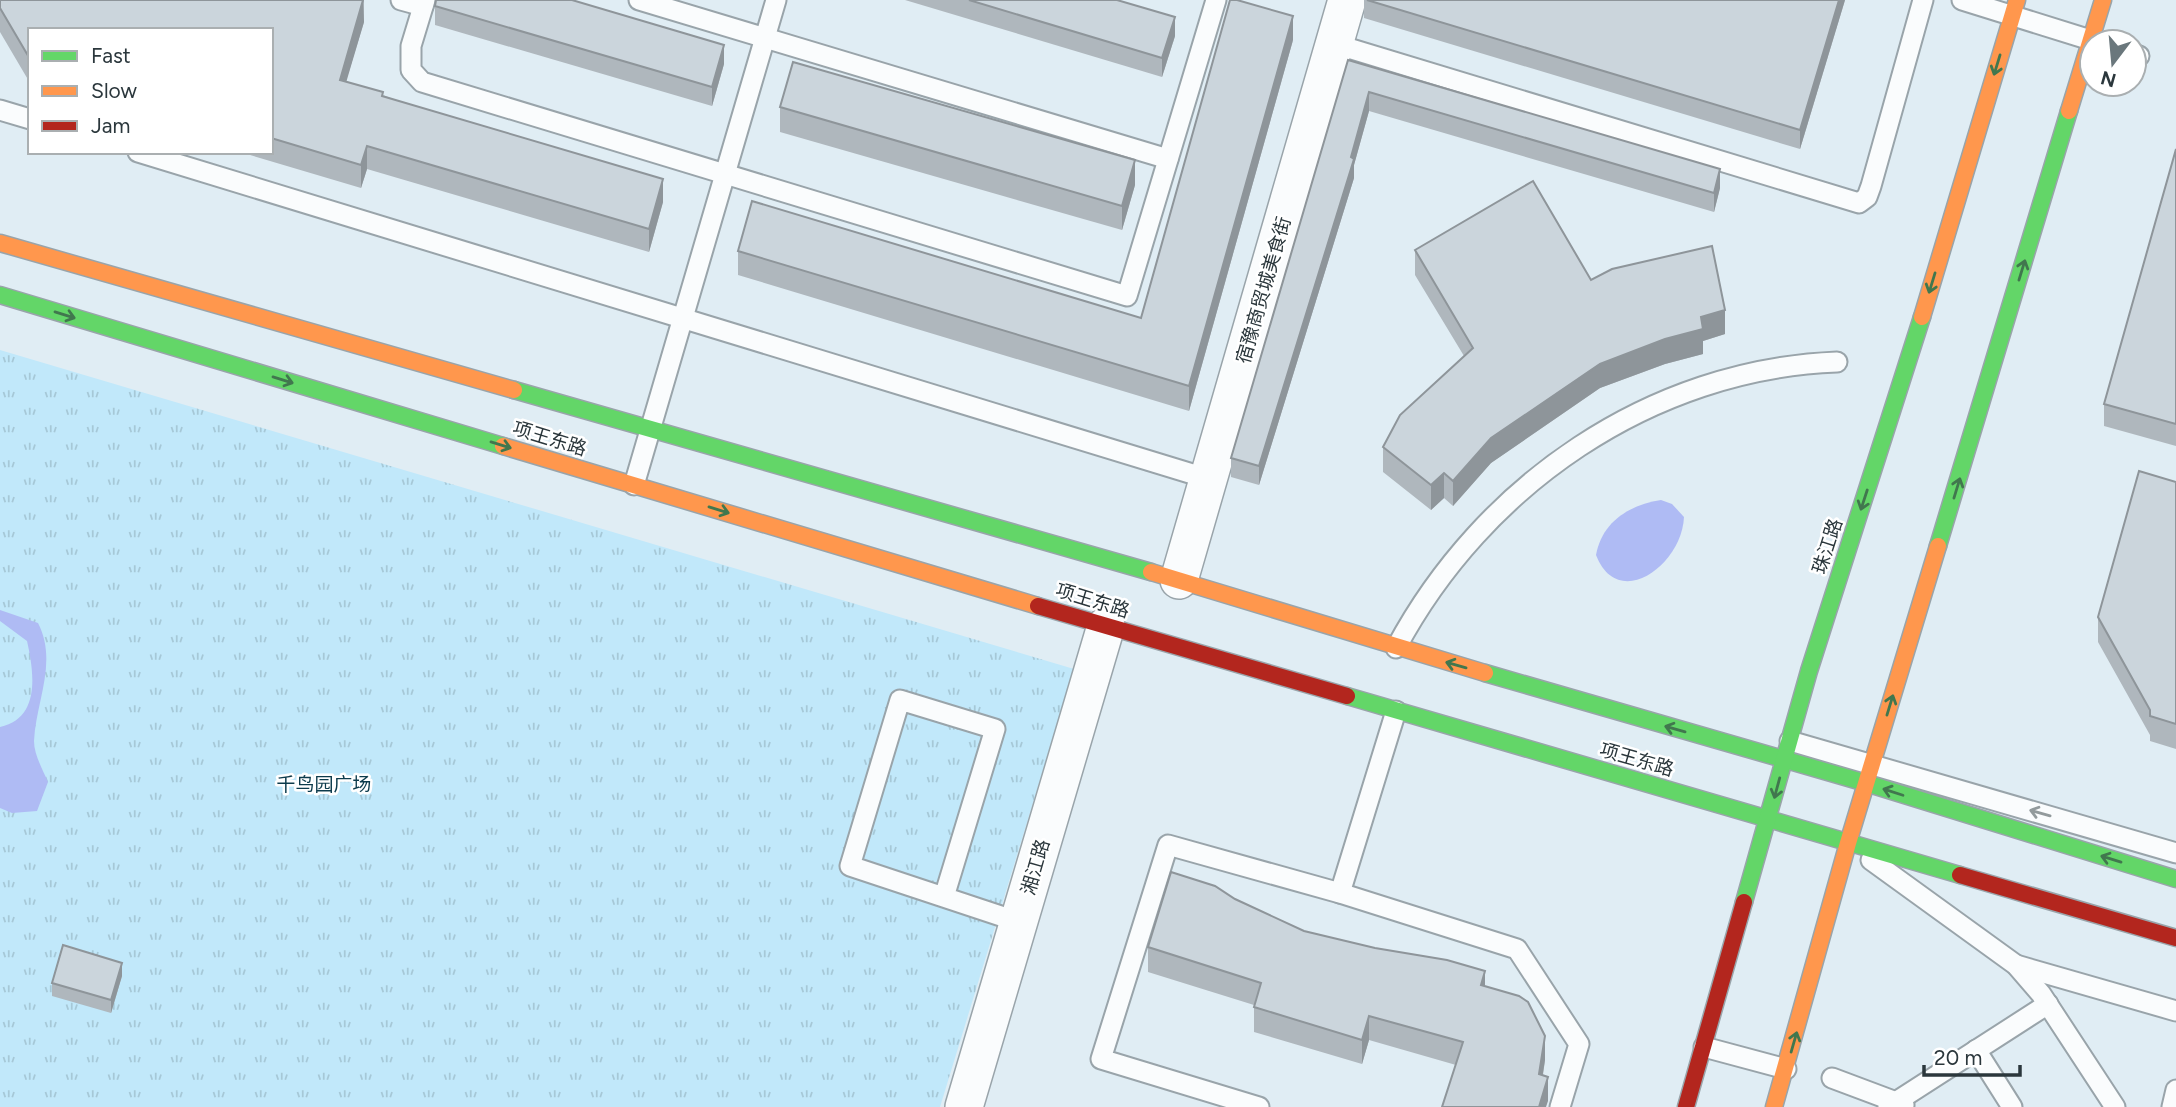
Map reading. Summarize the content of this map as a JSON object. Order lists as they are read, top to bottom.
{
  "streets": {
    "main road": ["项王东路", "珠江路"],
    "street": ["宿豫商贸城美食街", "湘江路"]
  },
  "crossings": [
    ["宿豫商贸城美食街", "项王东路"],
    ["项王东路", "珠江路"],
    ["项王东路", "湘江路"]
  ],
  "parks": ["千鸟园广场"],
  "legend": ["Fast", "Slow", "Jam"],
  "scale_bar": "20 m",
  "north": "bottom"
}
